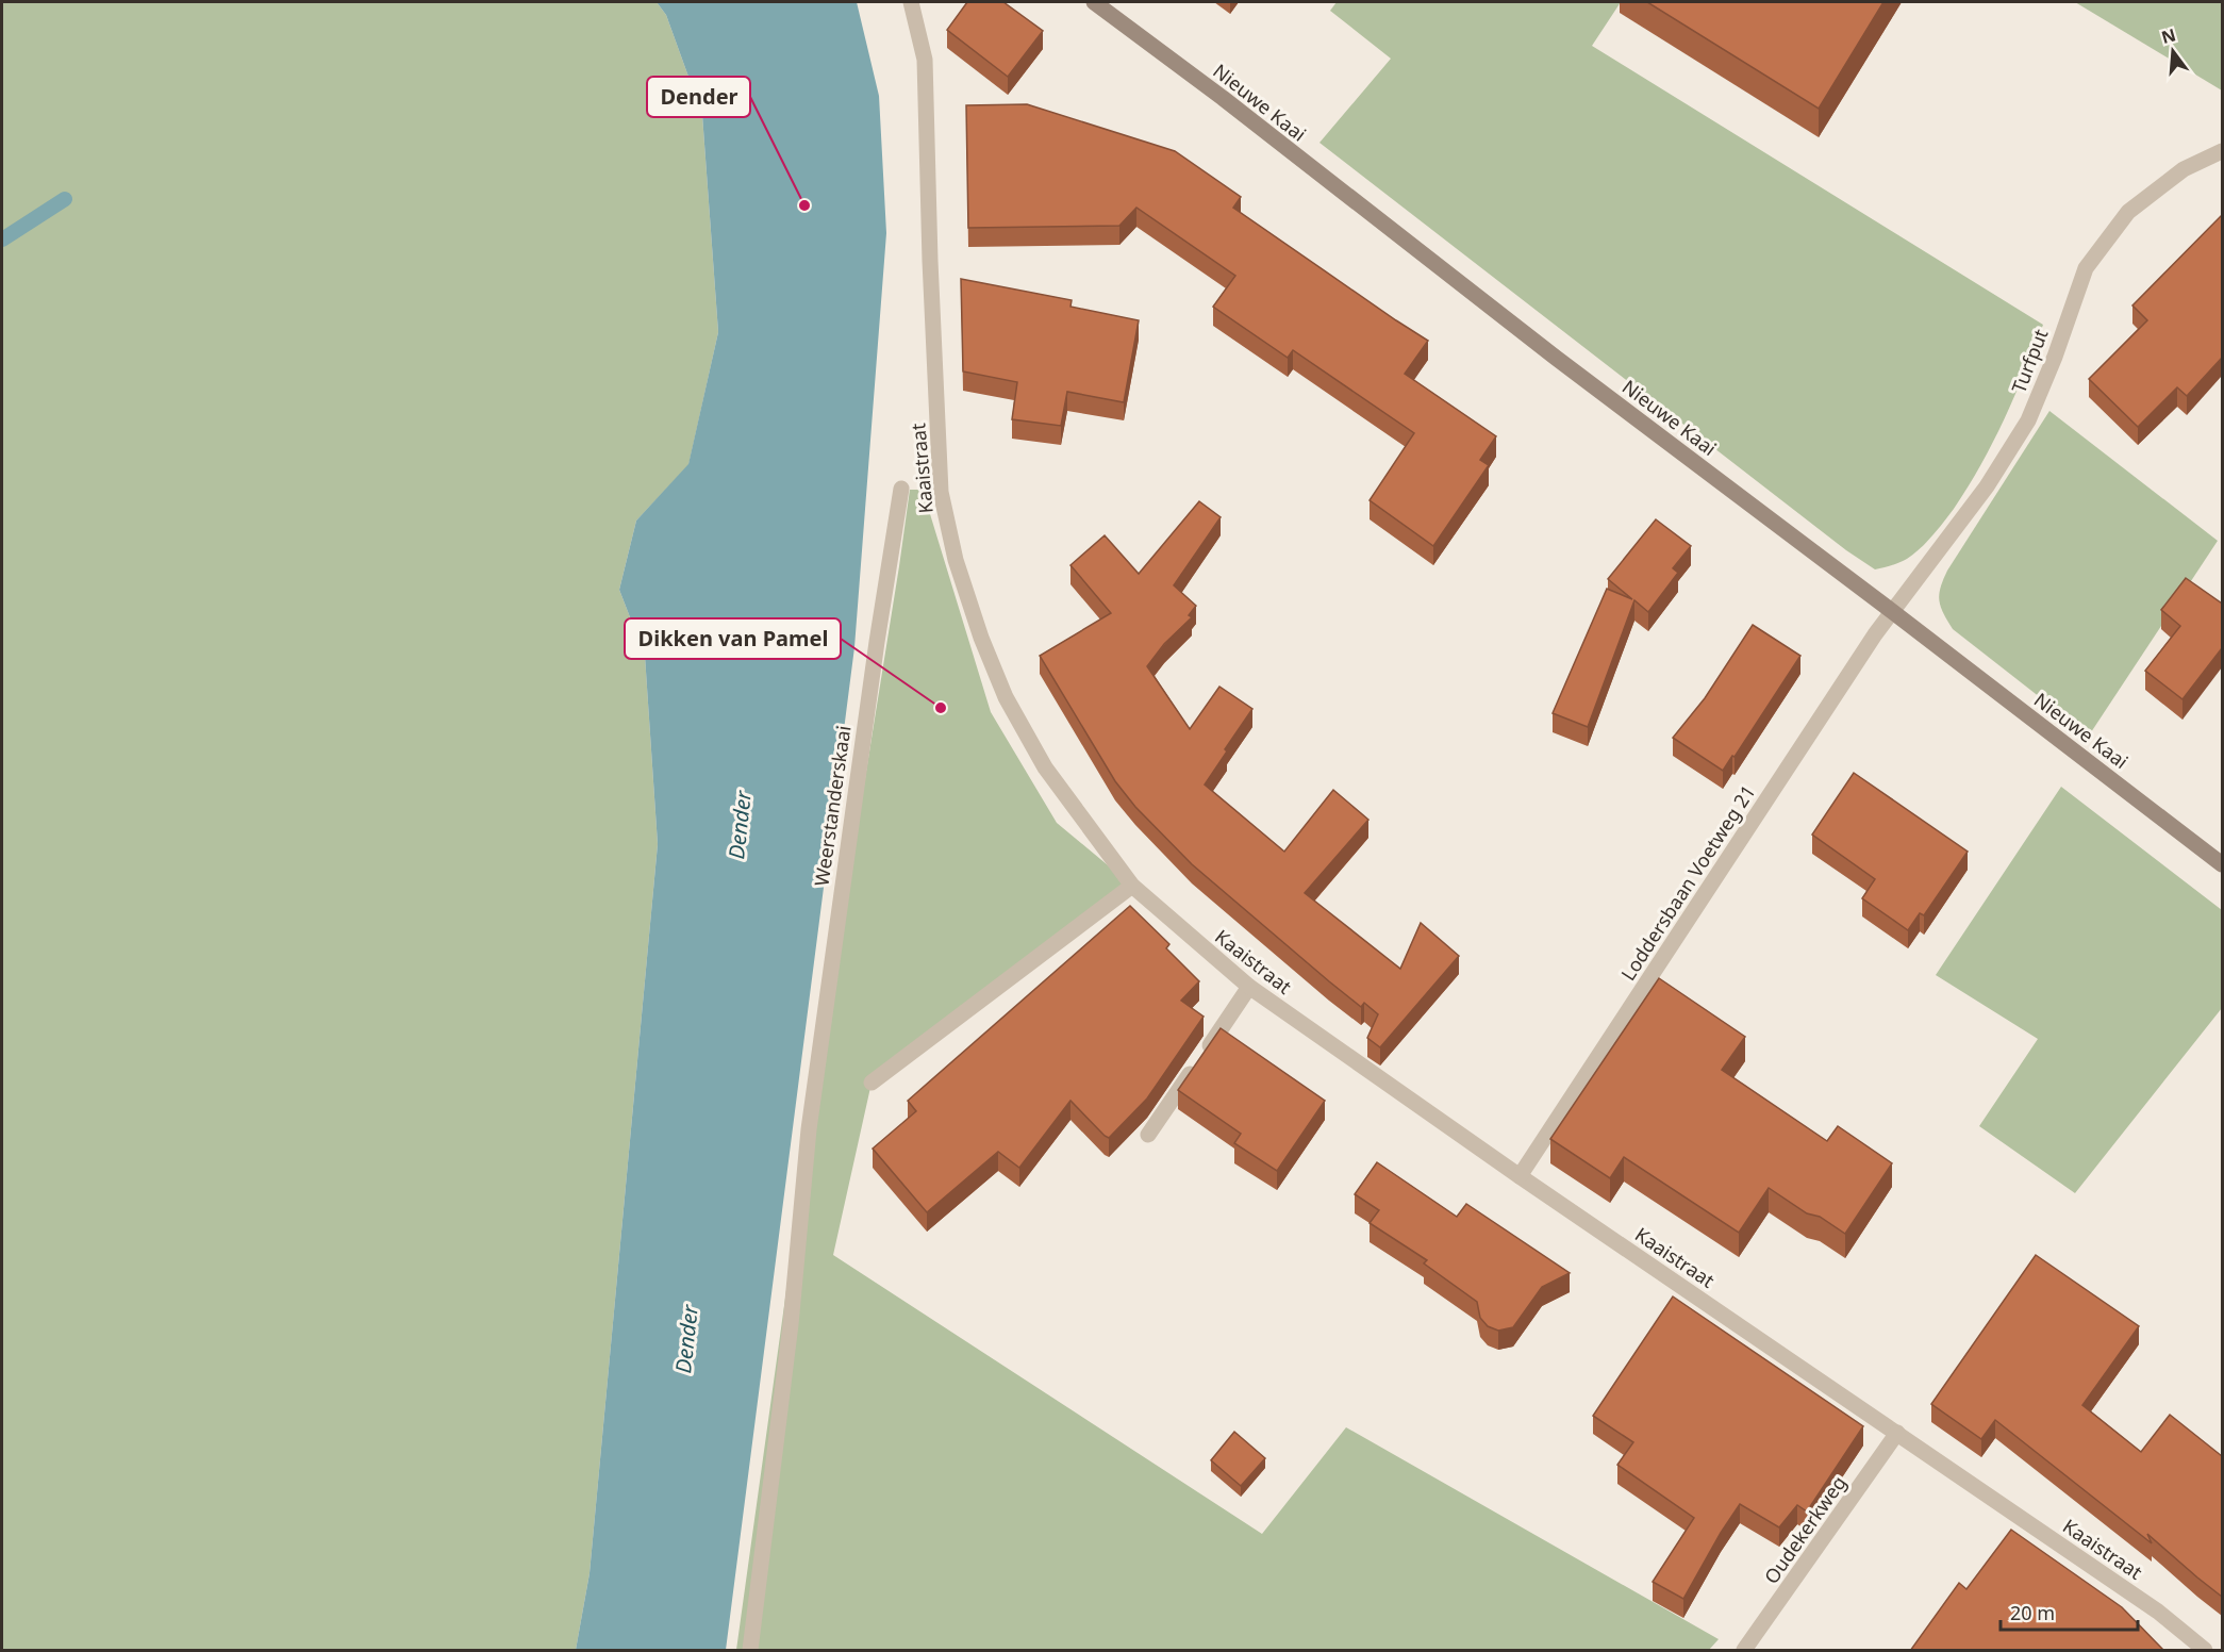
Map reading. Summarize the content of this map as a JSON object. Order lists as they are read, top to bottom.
{
  "streets": {
    "main road": ["Nieuwe Kaai"],
    "street": [
      "Turfput",
      "Kaaistraat",
      "Weerstanderskaai",
      "Loddersbaan Voetweg 21",
      "Oudekerkweg"
    ]
  },
  "crossings": [
    ["Nieuwe Kaai", "Turfput"],
    ["Nieuwe Kaai", "Loddersbaan Voetweg 21"],
    ["Turfput", "Loddersbaan Voetweg 21"],
    ["Kaaistraat", "Loddersbaan Voetweg 21"],
    ["Kaaistraat", "Oudekerkweg"]
  ],
  "water": ["Dender"],
  "places": ["Dender", "Dikken van Pamel"],
  "scale_bar": "20 m",
  "north": "top"
}
